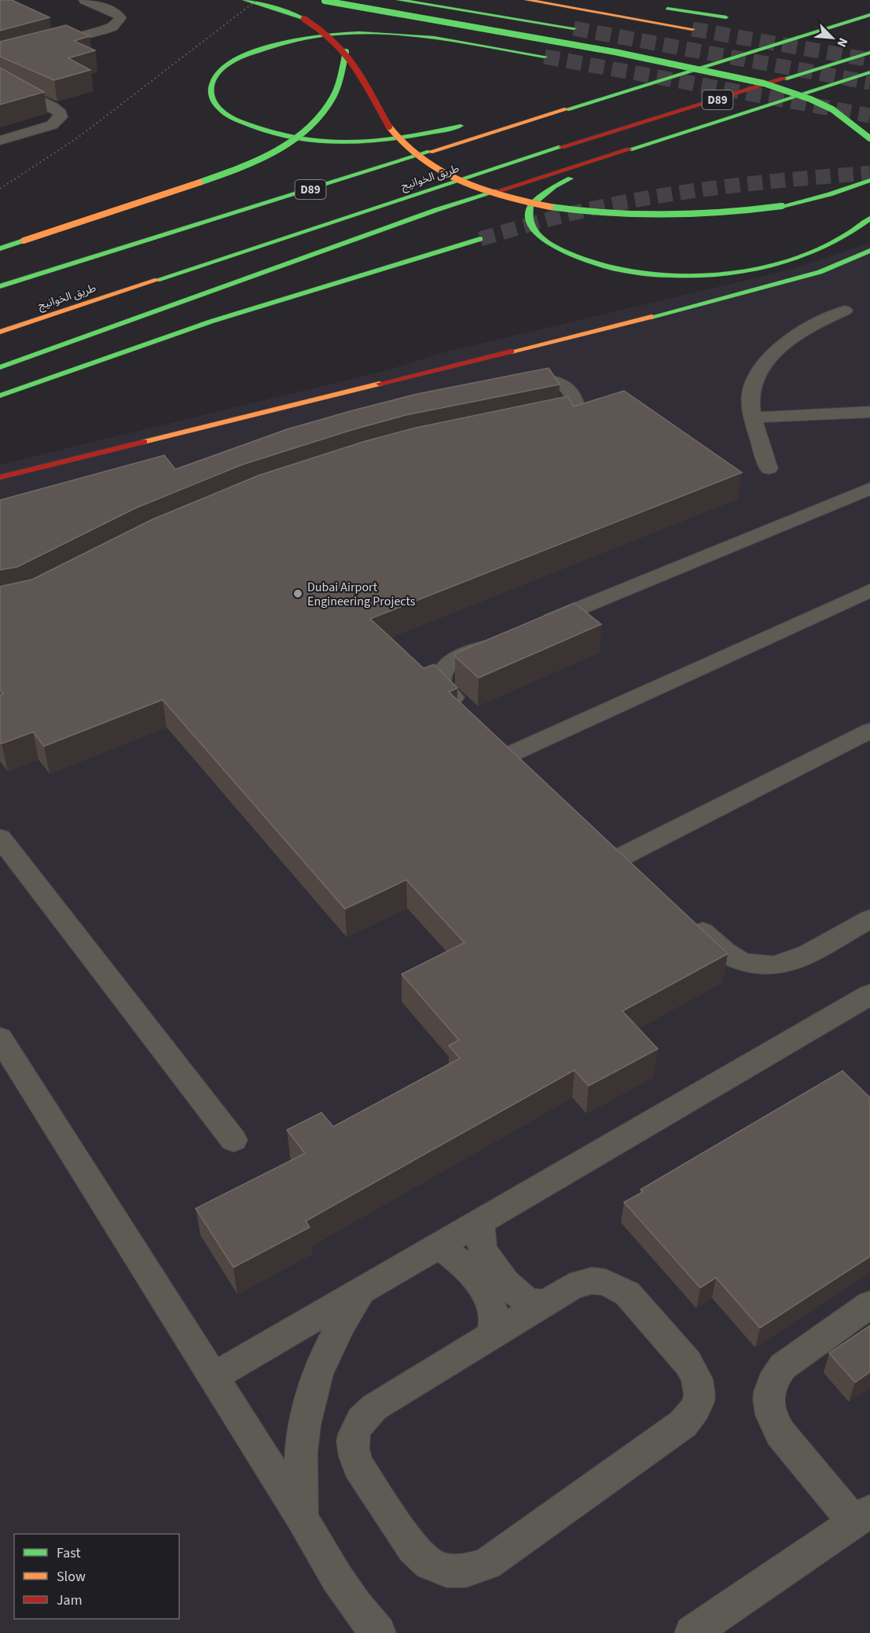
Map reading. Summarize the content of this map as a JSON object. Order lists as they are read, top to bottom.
{
  "streets": {
    "main road": ["D89", "طريق الخوانيج"]
  },
  "places": ["Dubai Airport Engineering Projects"],
  "legend": ["Fast", "Slow", "Jam"],
  "north": "bottom right"
}
